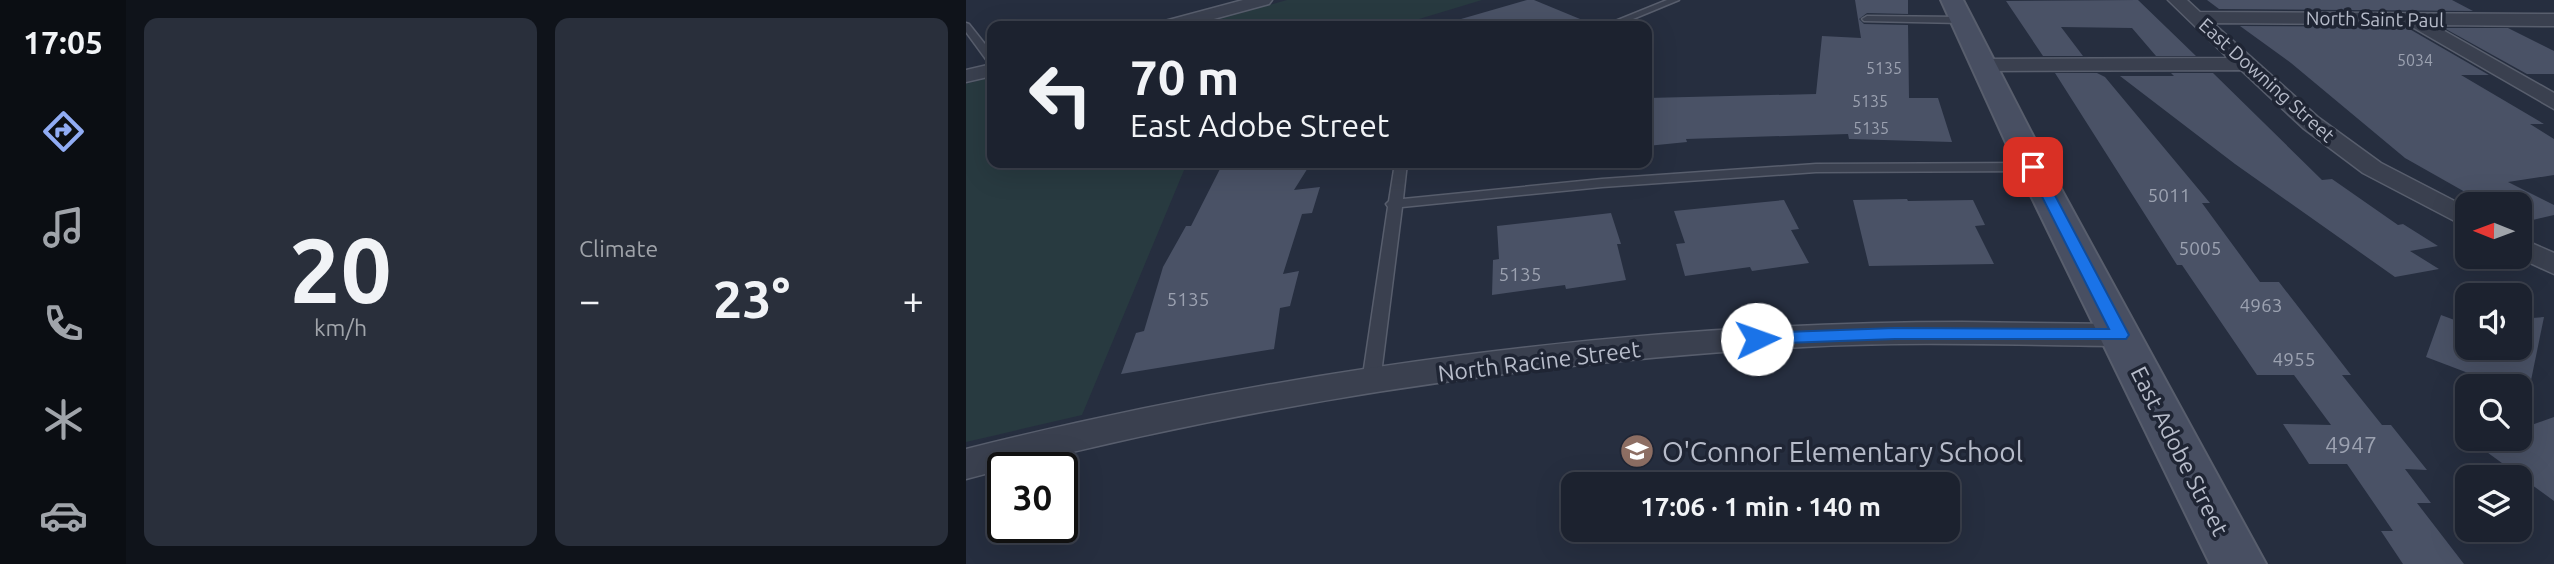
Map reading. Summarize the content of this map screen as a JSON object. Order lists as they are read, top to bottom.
{
  "streets": {
    "street": [
      "North Saint Paul",
      "East Downing Street",
      "North Racine Street",
      "East Adobe Street"
    ]
  },
  "crossings": [
    ["North Saint Paul", "East Downing Street"],
    ["North Racine Street", "East Adobe Street"]
  ],
  "places": {
    "school or university": ["O'Connor Elementary School"]
  },
  "house_numbers": [
    "5034",
    "5135",
    "5135",
    "5135",
    "5011",
    "5005",
    "5135",
    "5135",
    "4963",
    "4955",
    "4947"
  ],
  "north": "left",
  "page": {
    "tabs": "17:05",
    "tile": [
      ["20", "km/h"],
      "Climate"
    ],
    "turn": ["70 m", "East Adobe Street"],
    "heat": ["−", "23°", "+"],
    "limit": "30",
    "trip": "17:06 · 1 min · 140 m"
  }
}
